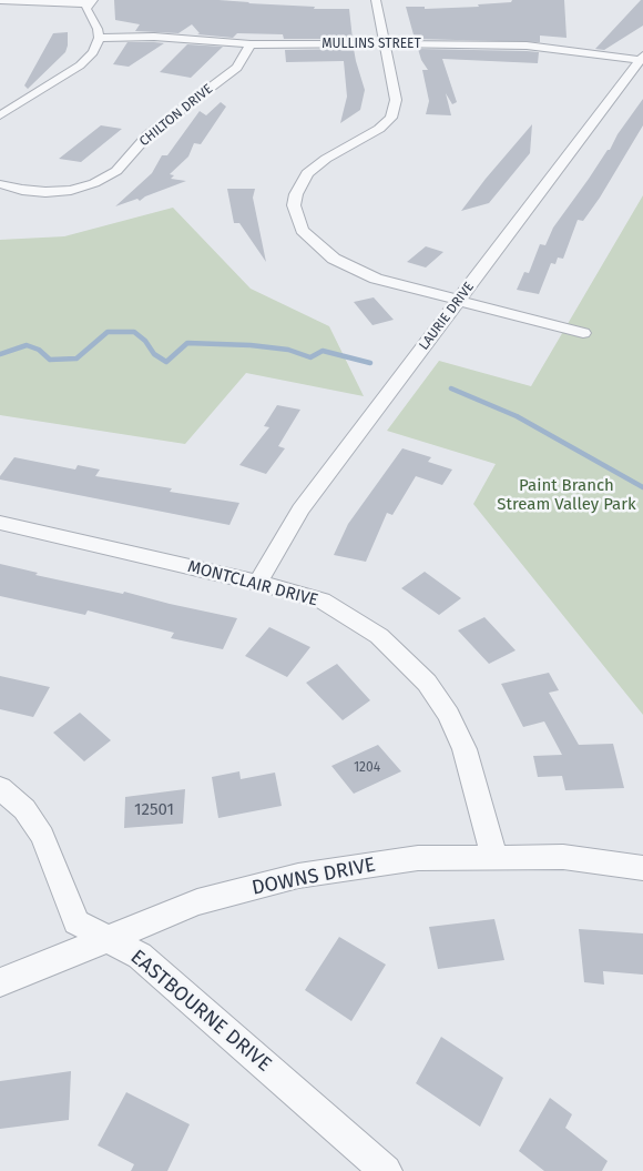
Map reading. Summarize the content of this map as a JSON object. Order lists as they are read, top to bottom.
{
  "streets": {
    "street": [
      "MULLINS STREET",
      "CHILTON DRIVE",
      "LAURIE DRIVE",
      "MONTCLAIR DRIVE",
      "DOWNS DRIVE",
      "EASTBOURNE DRIVE"
    ]
  },
  "crossings": [
    ["MULLINS STREET", "CHILTON DRIVE"],
    ["MULLINS STREET", "LAURIE DRIVE"],
    ["LAURIE DRIVE", "MONTCLAIR DRIVE"],
    ["MONTCLAIR DRIVE", "DOWNS DRIVE"],
    ["DOWNS DRIVE", "EASTBOURNE DRIVE"]
  ],
  "parks": ["Paint Branch Stream Valley Park"],
  "house_numbers": ["1204", "12501"]
}
